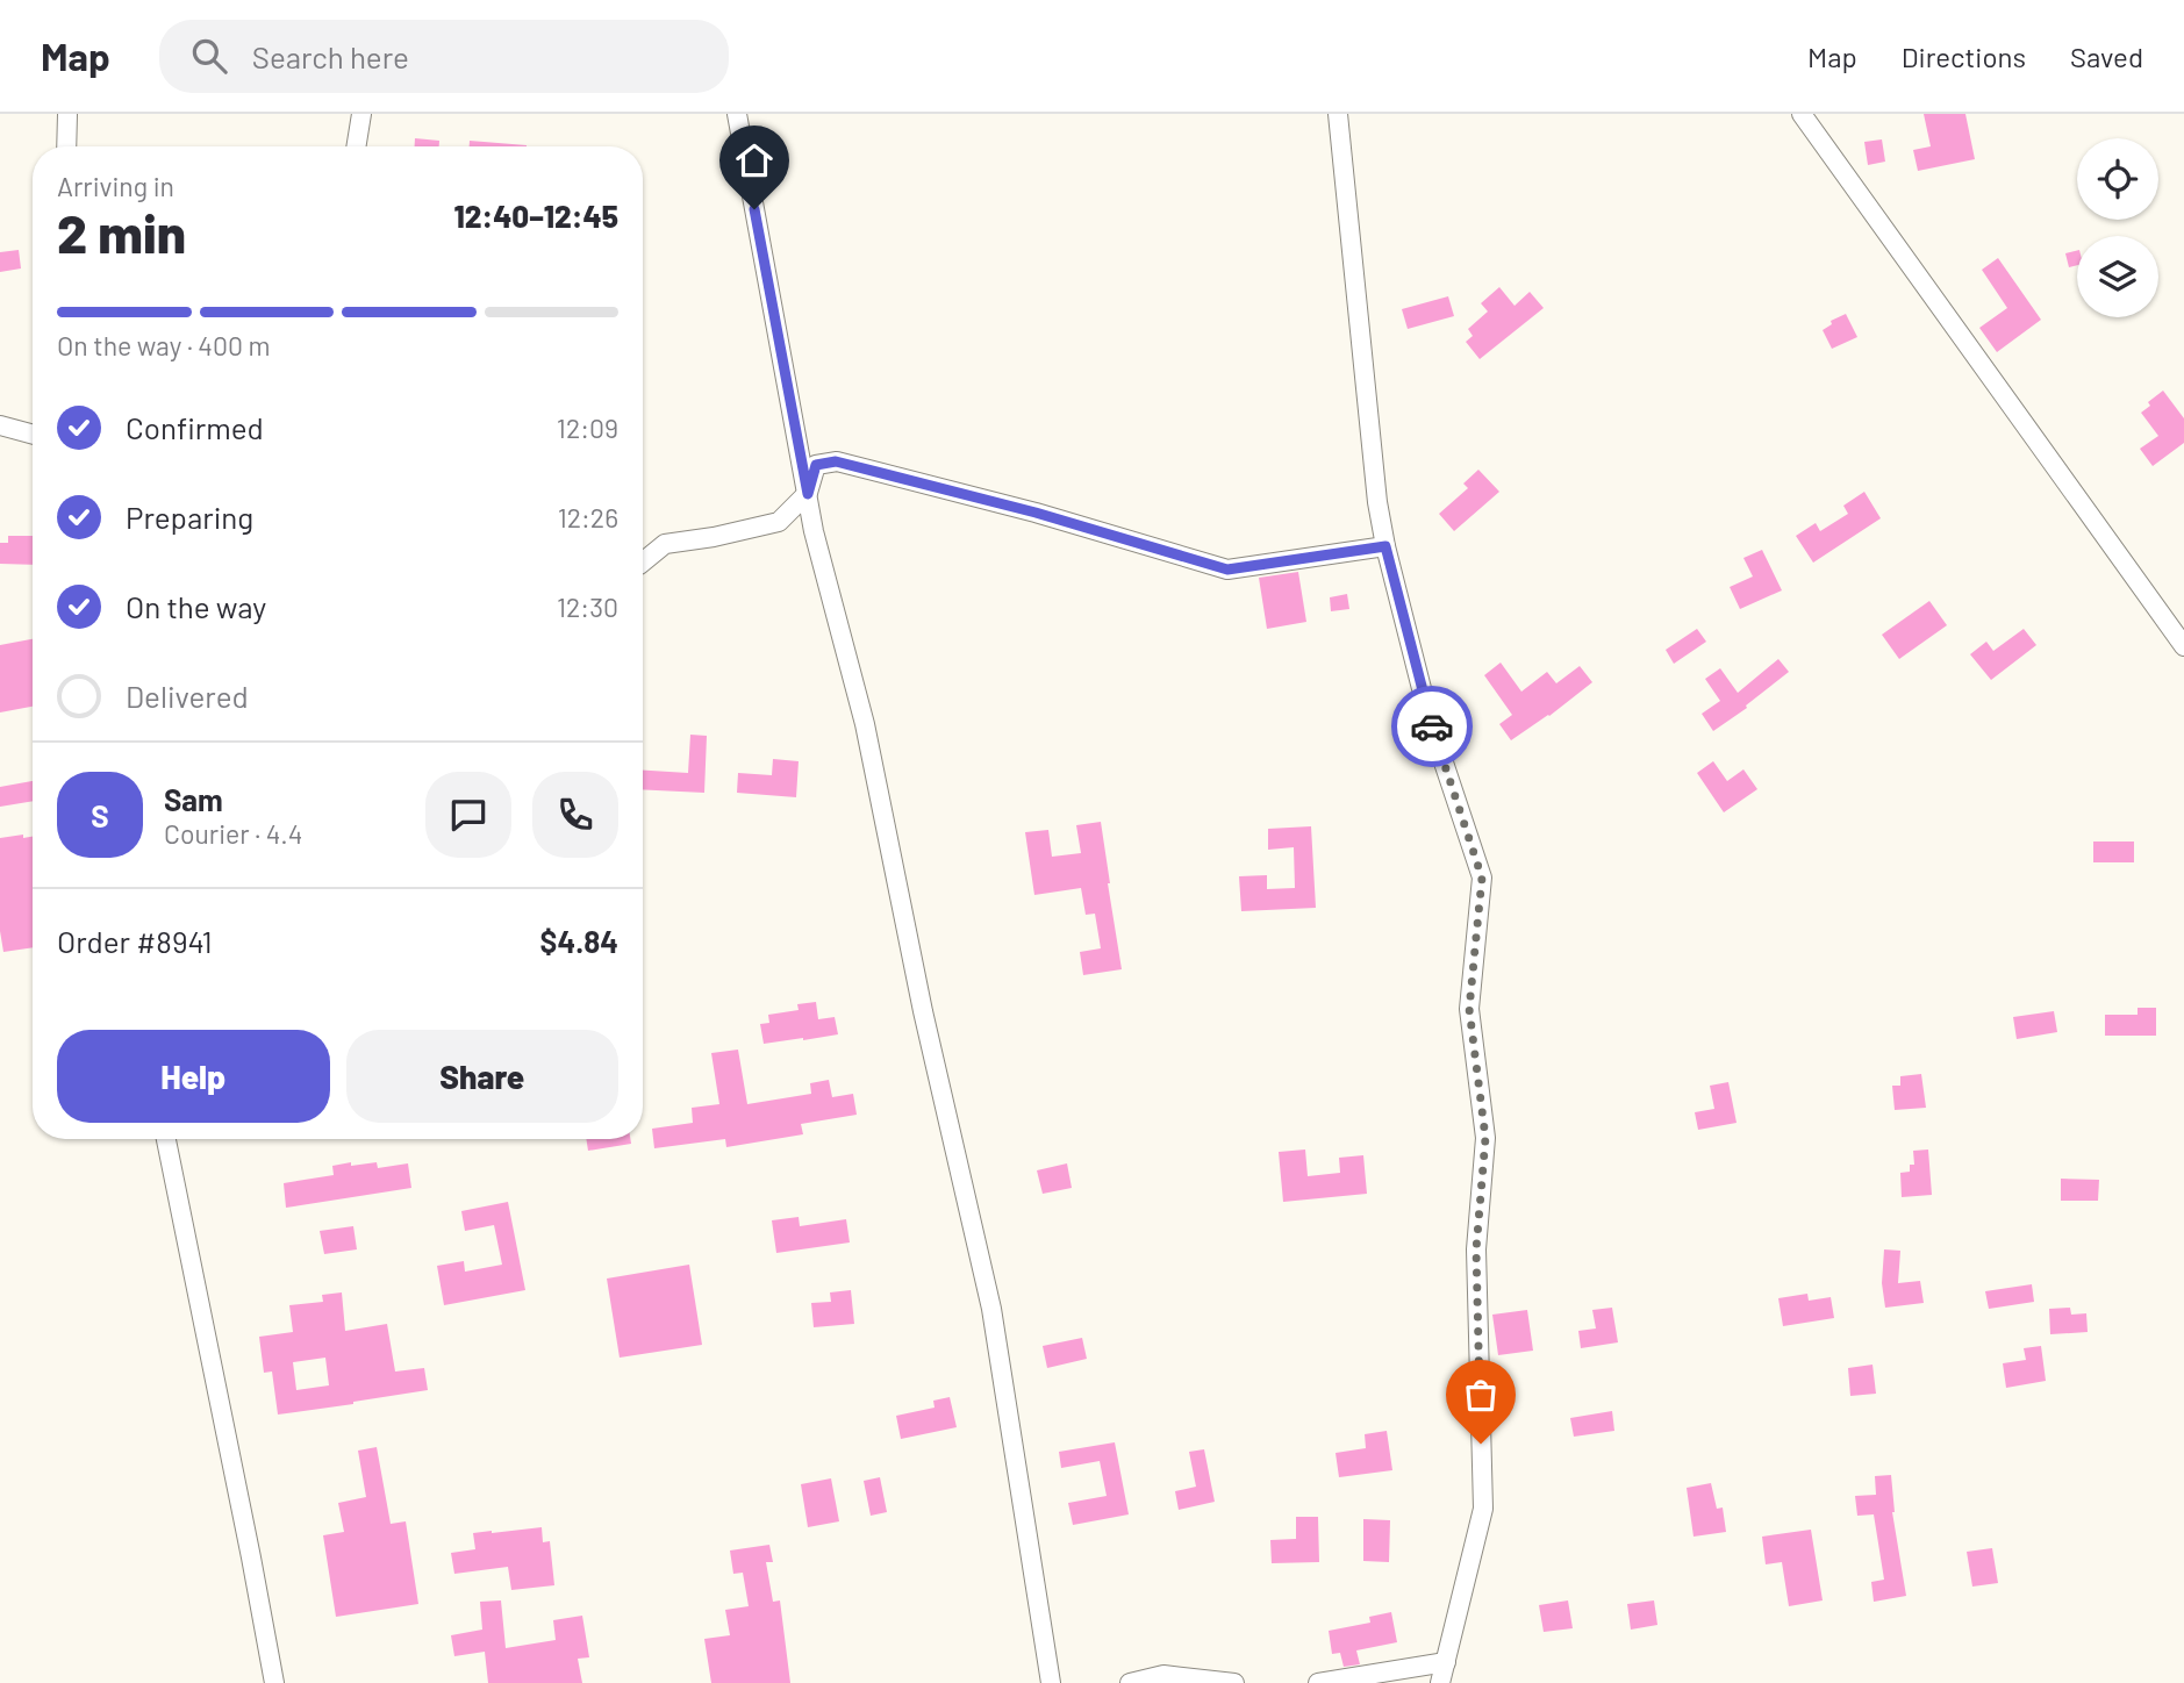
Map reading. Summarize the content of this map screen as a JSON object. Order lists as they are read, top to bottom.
{
  "page": {
    "header": "Map",
    "search": "Search here",
    "nav": ["Map", "Directions", "Saved"],
    "heading": ["2 min", "Arriving in", "12:40–12:45"],
    "panel": [
      "Sam",
      "Courier · 4.4",
      "Order #8941",
      "$4.84"
    ],
    "bar": "On the way · 400 m",
    "list": [
      ["Confirmed", "12:09"],
      ["Preparing", "12:26"],
      ["On the way", "12:30"],
      "Delivered"
    ],
    "round": "S",
    "buttons": ["Help", "Share"]
  }
}
